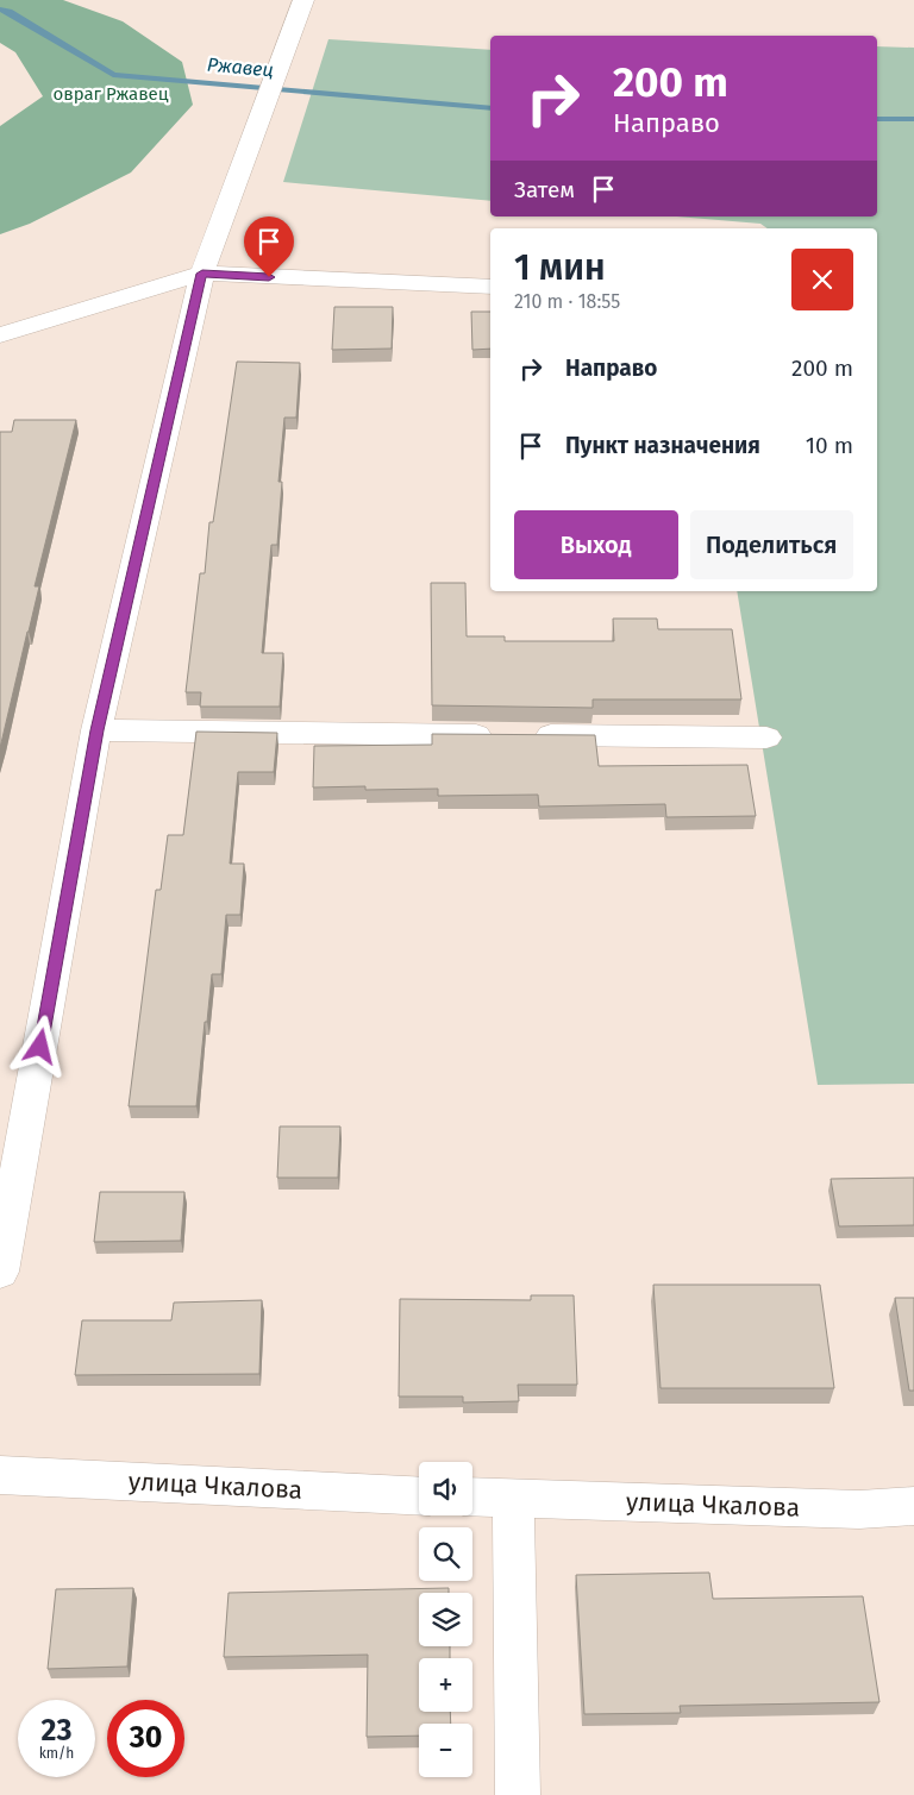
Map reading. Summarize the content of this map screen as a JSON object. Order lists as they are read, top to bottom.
{
  "streets": {
    "street": ["улица Чкалова"]
  },
  "water": ["Ржавец"],
  "parks": ["овраг Ржавец"],
  "page": {
    "turn": ["200 m", "Направо"],
    "then": "Затем",
    "heading": ["1 мин", "210 m · 18:55"],
    "list": [
      {
        "name": "Направо",
        "value": "200 m"
      },
      {
        "name": "Пункт назначения",
        "value": "10 m"
      }
    ],
    "buttons": ["Выход", "Поделиться"],
    "map_buttons": ["+", "−"],
    "speed": "23 km/h",
    "limit": "30"
  }
}
